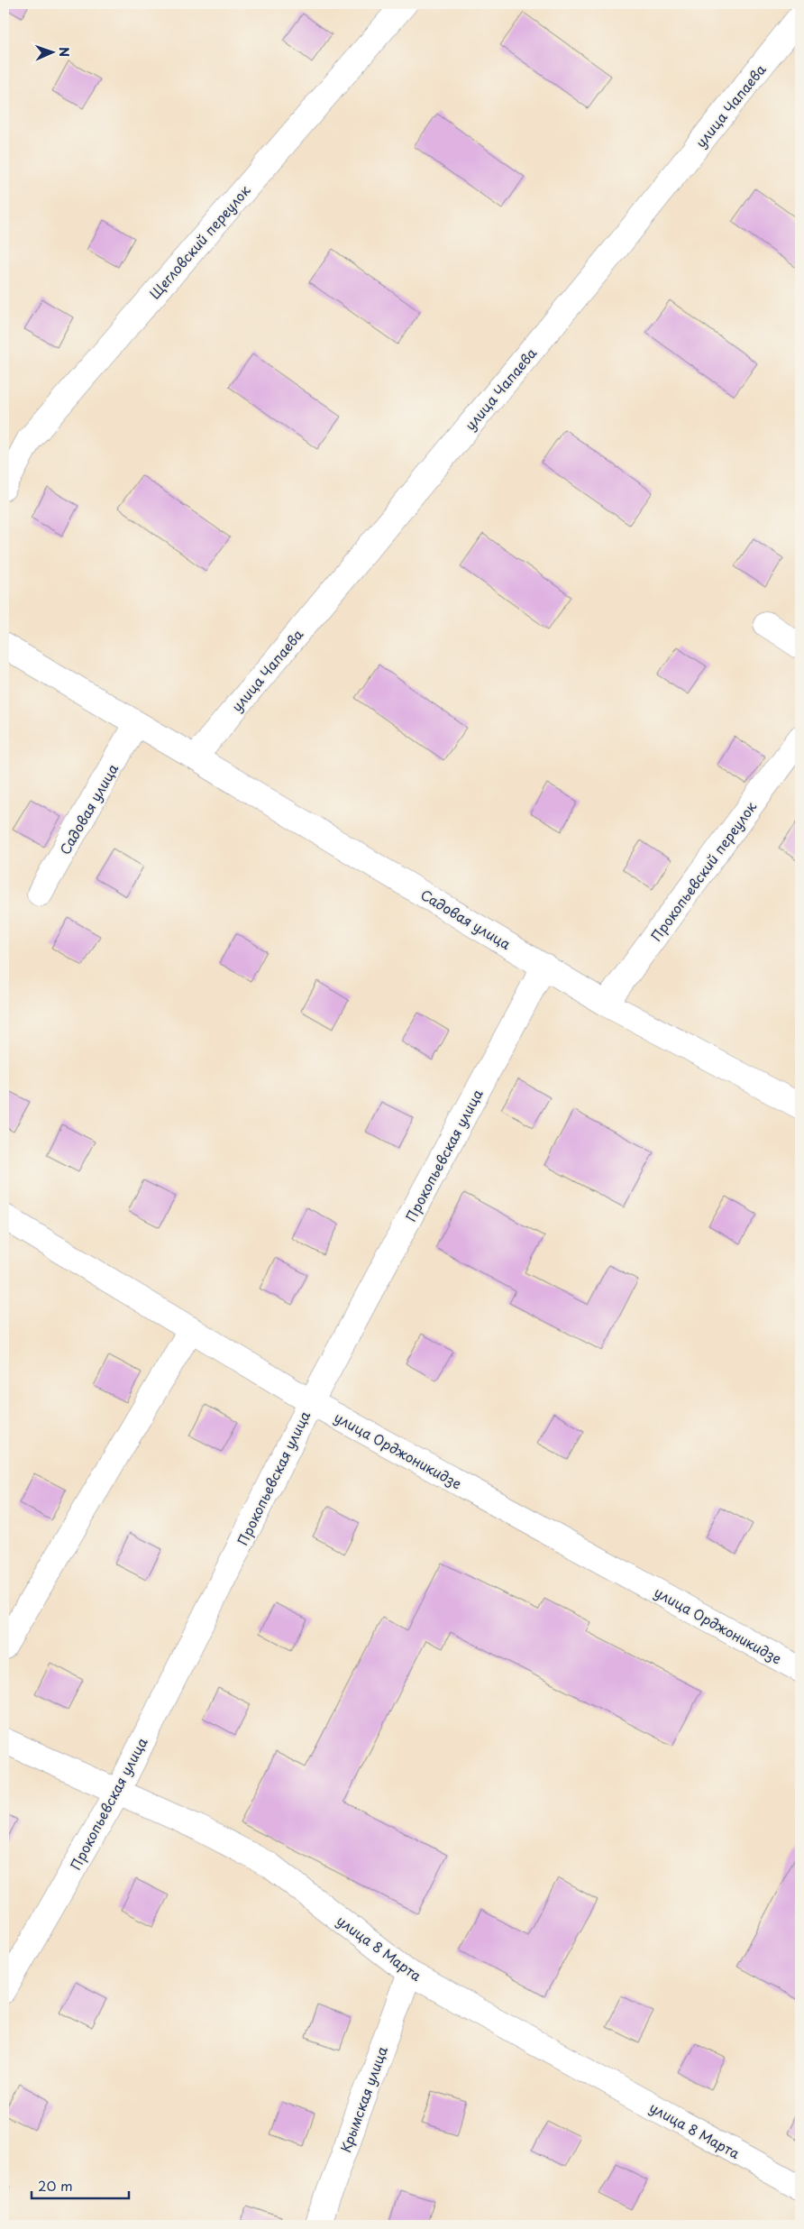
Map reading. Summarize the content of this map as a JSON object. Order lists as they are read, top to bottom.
{
  "streets": {
    "street": [
      "улица Чапаева",
      "Щегловский переулок",
      "Садовая улица",
      "Прокопьевский переулок",
      "Прокопьевская улица",
      "улица Орджоникидзе",
      "улица 8 Марта",
      "Крымская улица"
    ]
  },
  "crossings": [
    ["улица Чапаева", "Садовая улица"],
    ["Садовая улица", "Прокопьевский переулок"],
    ["Садовая улица", "Прокопьевская улица"],
    ["Прокопьевская улица", "улица Орджоникидзе"],
    ["Прокопьевская улица", "улица 8 Марта"],
    ["улица 8 Марта", "Крымская улица"]
  ],
  "scale_bar": "20 m",
  "north": "right"
}
